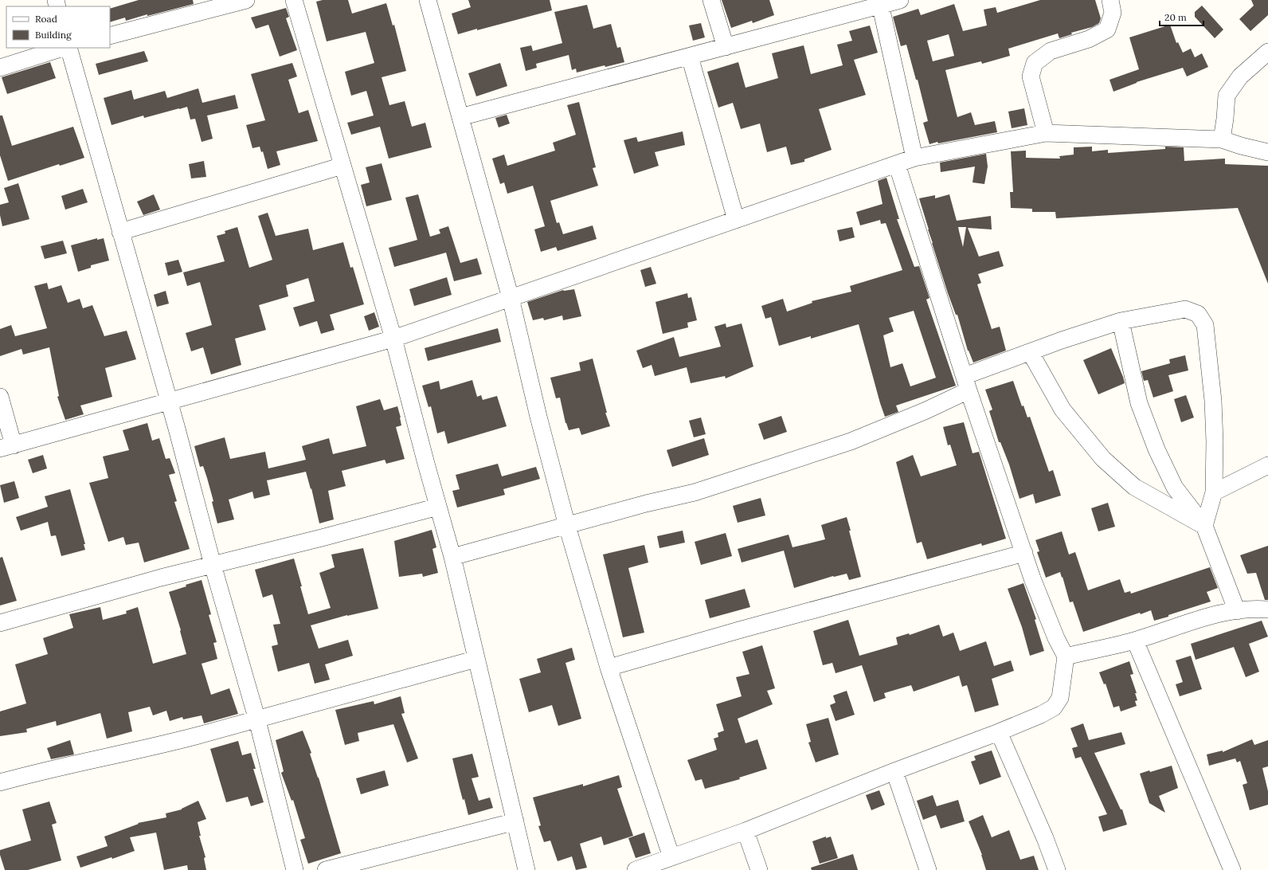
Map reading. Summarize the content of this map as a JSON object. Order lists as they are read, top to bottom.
{
  "legend": ["Road", "Building"],
  "scale_bar": "20 m"
}
